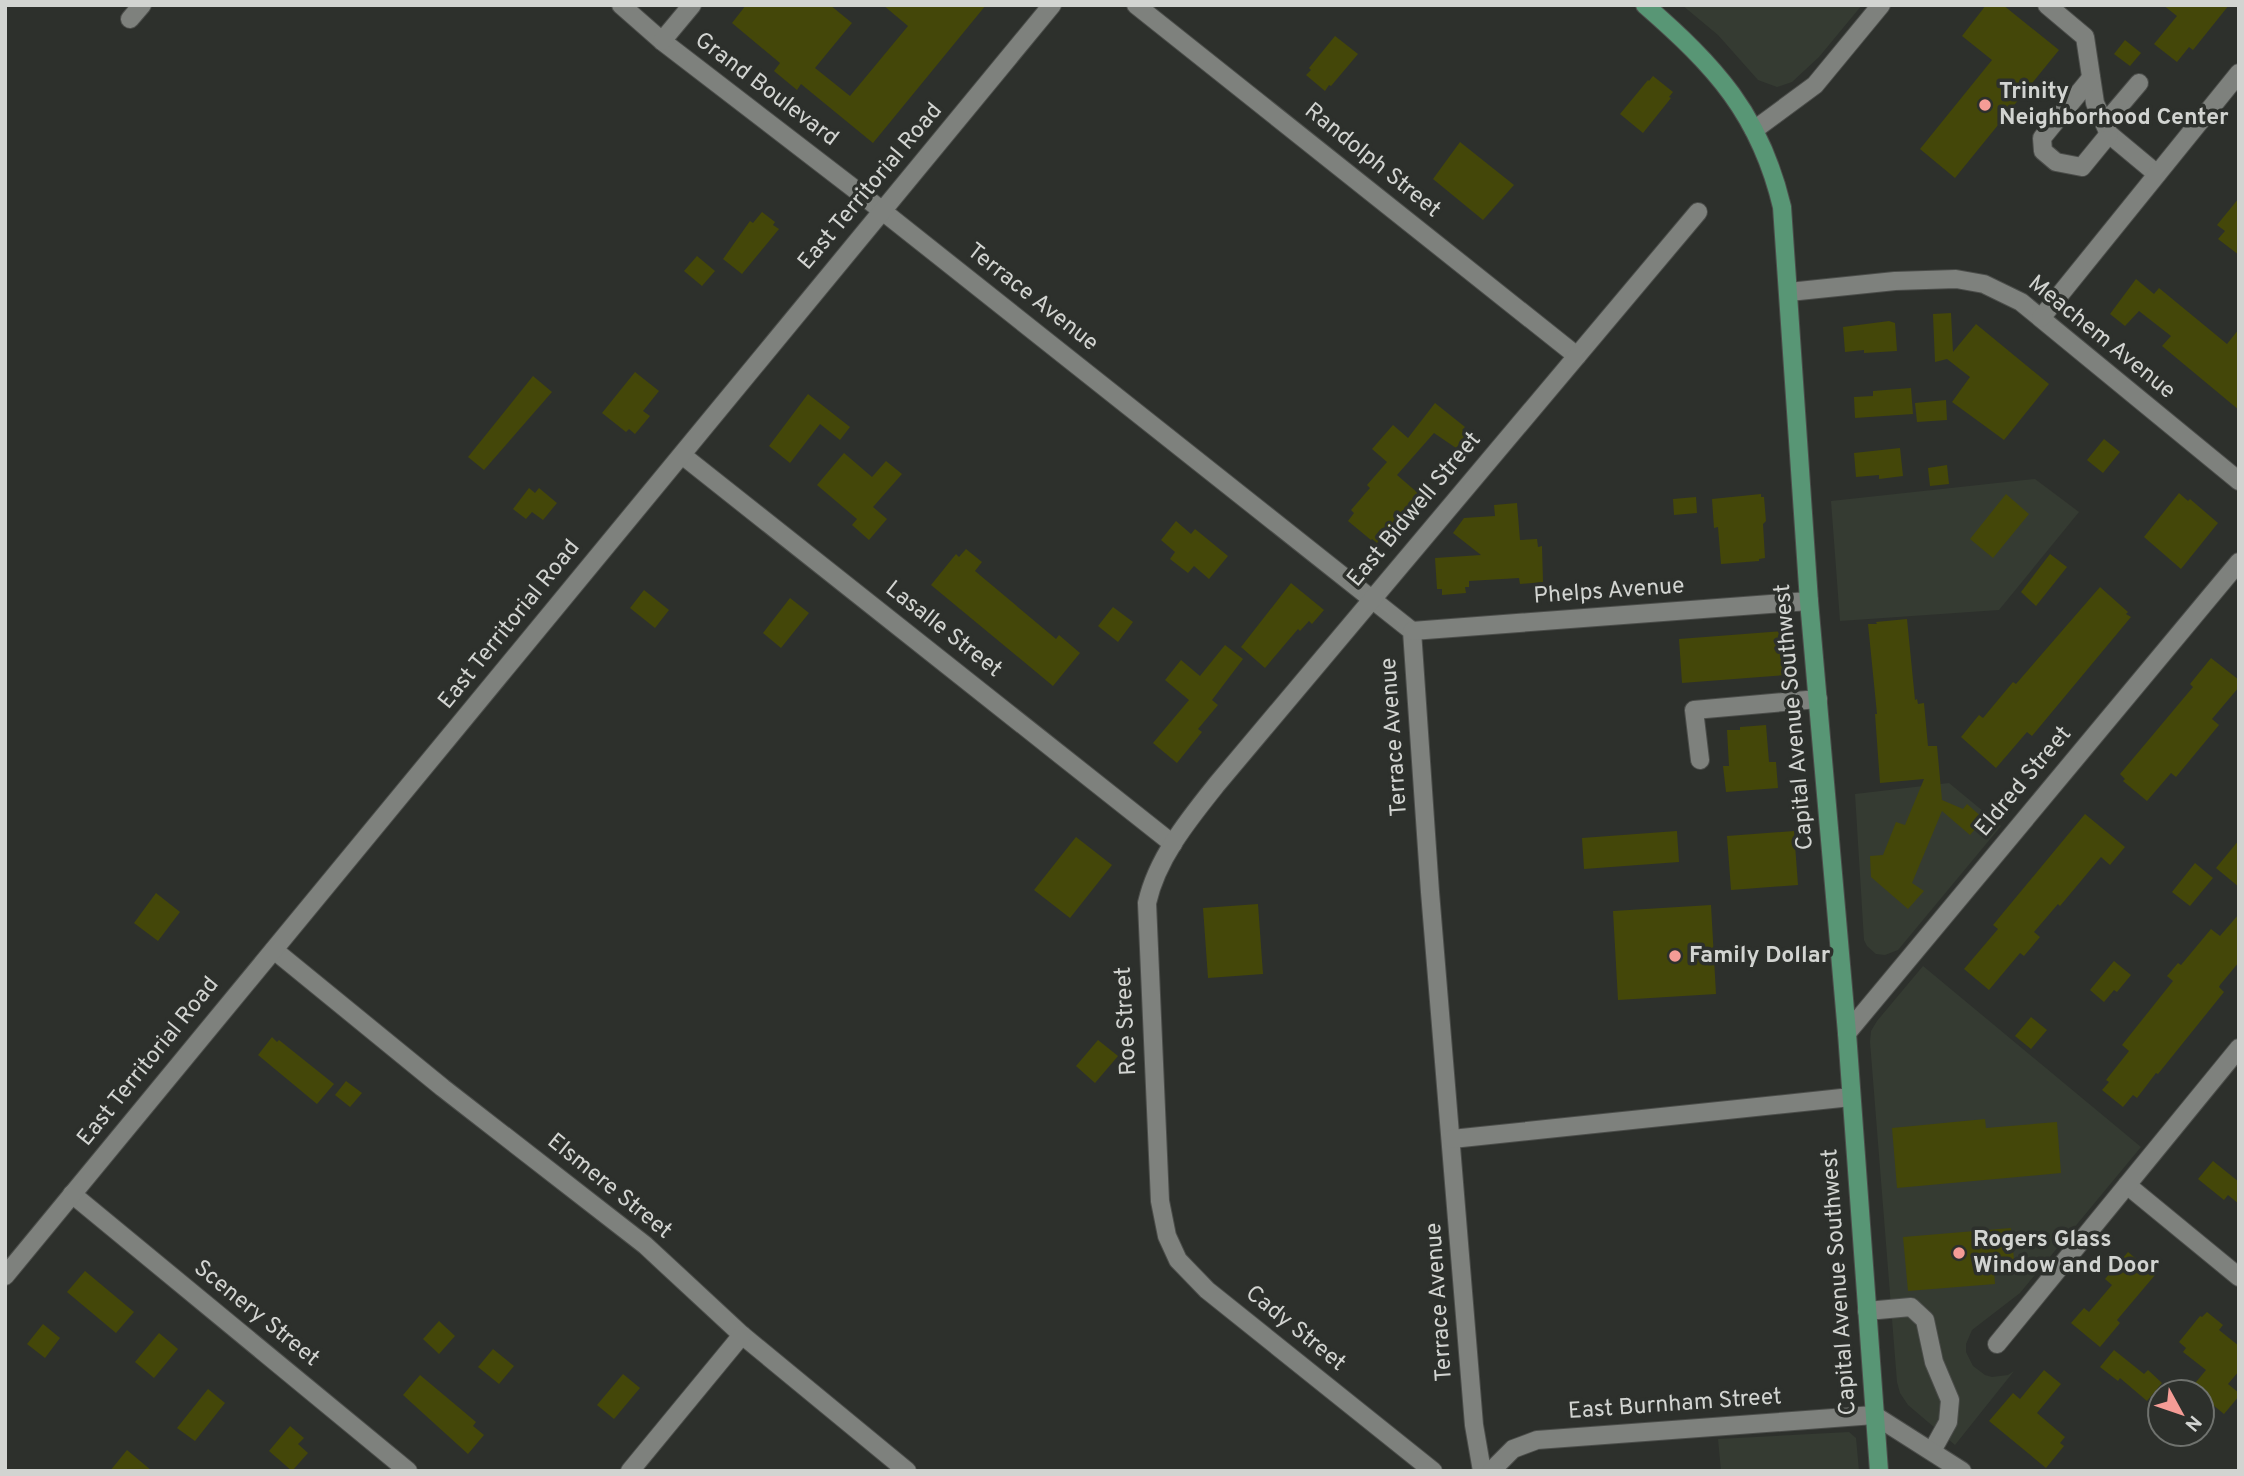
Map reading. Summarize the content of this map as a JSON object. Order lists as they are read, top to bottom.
{
  "streets": {
    "main road": ["Capital Avenue Southwest"],
    "street": [
      "Grand Boulevard",
      "Randolph Street",
      "East Territorial Road",
      "Terrace Avenue",
      "Meachem Avenue",
      "East Bidwell Street",
      "Phelps Avenue",
      "Lasalle Street",
      "Eldred Street",
      "Roe Street",
      "Elsmere Street",
      "Scenery Street",
      "Cady Street",
      "East Burnham Street"
    ]
  },
  "crossings": [
    ["Grand Boulevard", "East Territorial Road"],
    ["Grand Boulevard", "Terrace Avenue"],
    ["Randolph Street", "East Bidwell Street"],
    ["East Territorial Road", "Terrace Avenue"],
    ["East Territorial Road", "Lasalle Street"],
    ["East Territorial Road", "Elsmere Street"],
    ["East Territorial Road", "Scenery Street"],
    ["Terrace Avenue", "East Bidwell Street"],
    ["Terrace Avenue", "Phelps Avenue"],
    ["Meachem Avenue", "Capital Avenue Southwest"],
    ["East Bidwell Street", "Lasalle Street"],
    ["East Bidwell Street", "Roe Street"],
    ["Phelps Avenue", "Capital Avenue Southwest"],
    ["Lasalle Street", "Roe Street"],
    ["Capital Avenue Southwest", "Eldred Street"],
    ["Capital Avenue Southwest", "East Burnham Street"],
    ["Roe Street", "Cady Street"]
  ],
  "places": ["Trinity Neighborhood Center", "Family Dollar", "Rogers Glass Window and Door"],
  "north": "bottom right"
}
